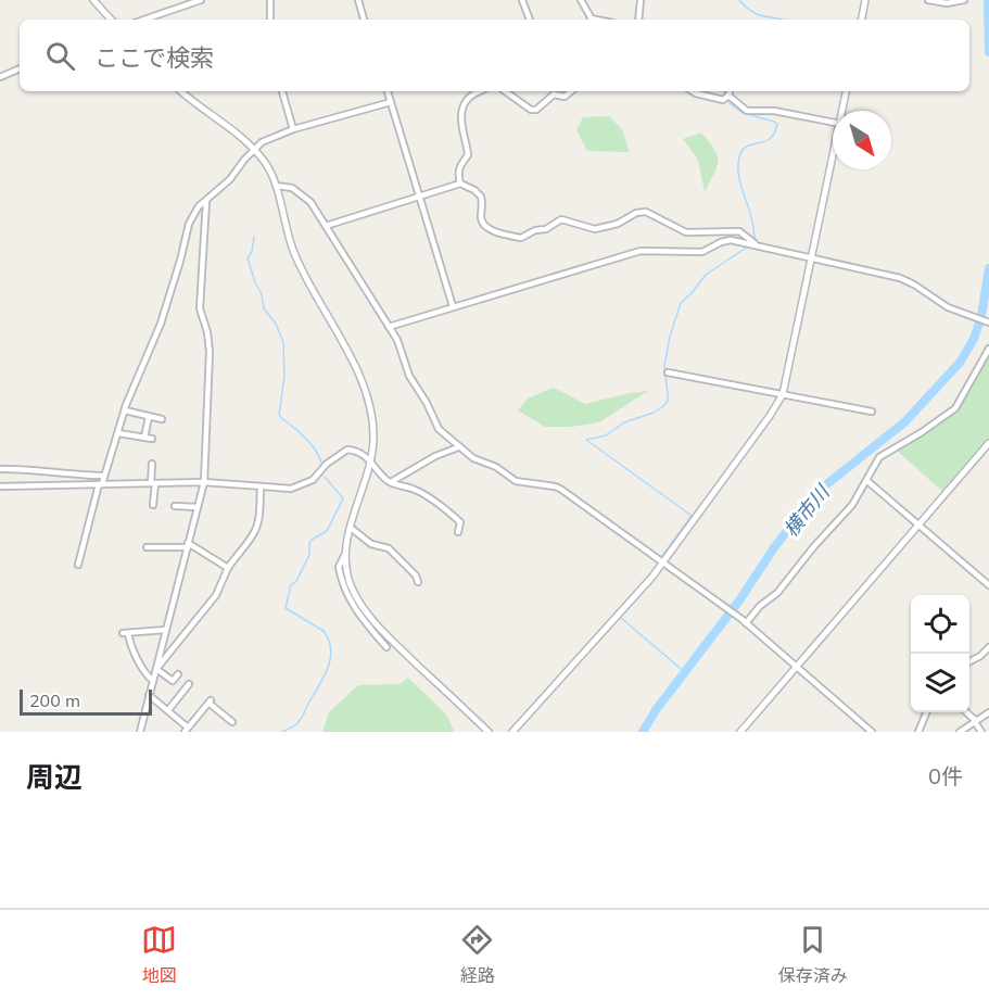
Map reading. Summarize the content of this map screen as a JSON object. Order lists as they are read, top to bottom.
{
  "water": ["横市川"],
  "scale_bar": "200 m",
  "north": "bottom right",
  "page": {
    "search": "ここで検索",
    "scale": "200 m",
    "heading": ["周辺", "0件"],
    "nav": ["地図", "経路", "保存済み"]
  }
}
